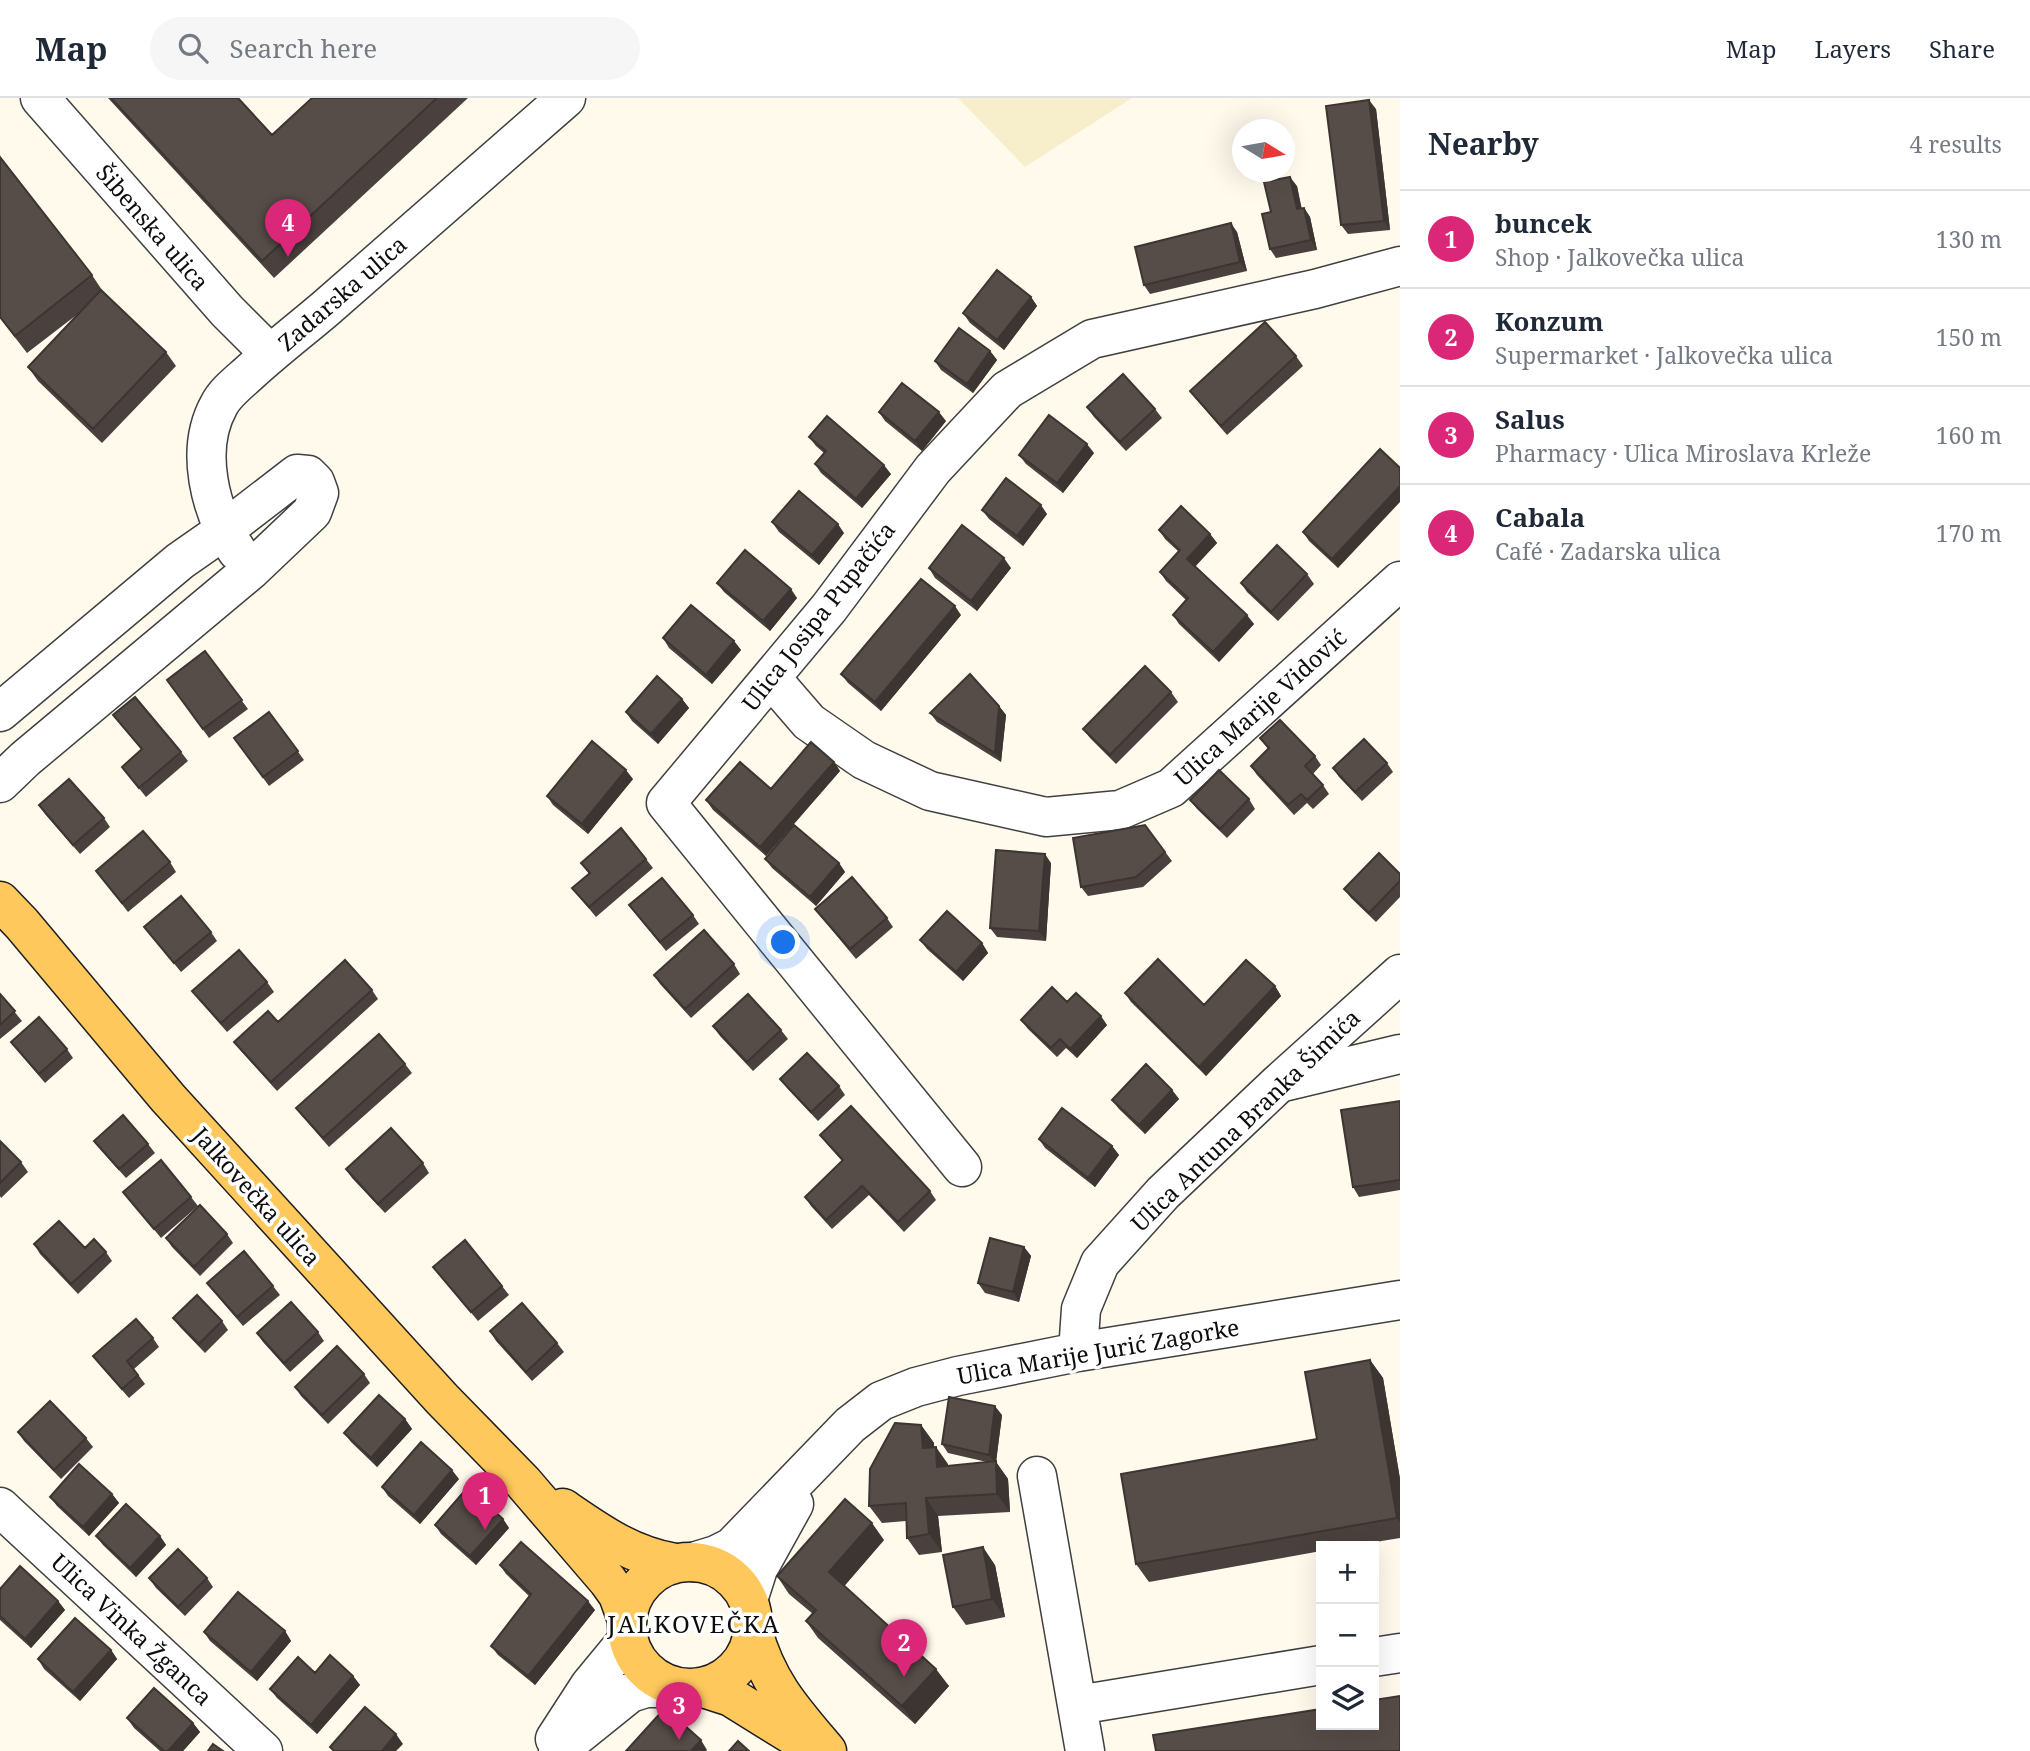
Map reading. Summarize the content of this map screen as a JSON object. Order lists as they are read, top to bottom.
{
  "streets": {
    "main road": ["Jalkovečka ulica"],
    "street": [
      "Šibenska ulica",
      "Zadarska ulica",
      "Ulica Josipa Pupačića",
      "Ulica Marije Vidović",
      "Ulica Antuna Branka Šimića",
      "Ulica Marije Jurić Zagorke",
      "Ulica Vinka Žganca"
    ]
  },
  "crossings": [
    ["Šibenska ulica", "Zadarska ulica"],
    ["Ulica Josipa Pupačića", "Ulica Marije Vidović"],
    ["Ulica Antuna Branka Šimića", "Ulica Marije Jurić Zagorke"],
    ["Jalkovečka ulica", "Ulica Marije Jurić Zagorke"]
  ],
  "districts": ["JALKOVEČKA"],
  "north": "right",
  "page": {
    "header": "Map",
    "search": "Search here",
    "nav": ["Map", "Layers", "Share"],
    "heading": ["Nearby", "4 results"],
    "list": [
      {
        "mark": "1",
        "name": "buncek",
        "note": "Shop · Jalkovečka ulica",
        "value": "130 m"
      },
      {
        "mark": "2",
        "name": "Konzum",
        "note": "Supermarket · Jalkovečka ulica",
        "value": "150 m"
      },
      {
        "mark": "3",
        "name": "Salus",
        "note": "Pharmacy · Ulica Miroslava Krleže",
        "value": "160 m"
      },
      {
        "mark": "4",
        "name": "Cabala",
        "note": "Café · Zadarska ulica",
        "value": "170 m"
      }
    ],
    "pins": [
      "4",
      "1",
      "2",
      "3"
    ],
    "map_buttons": ["+", "−"]
  }
}
